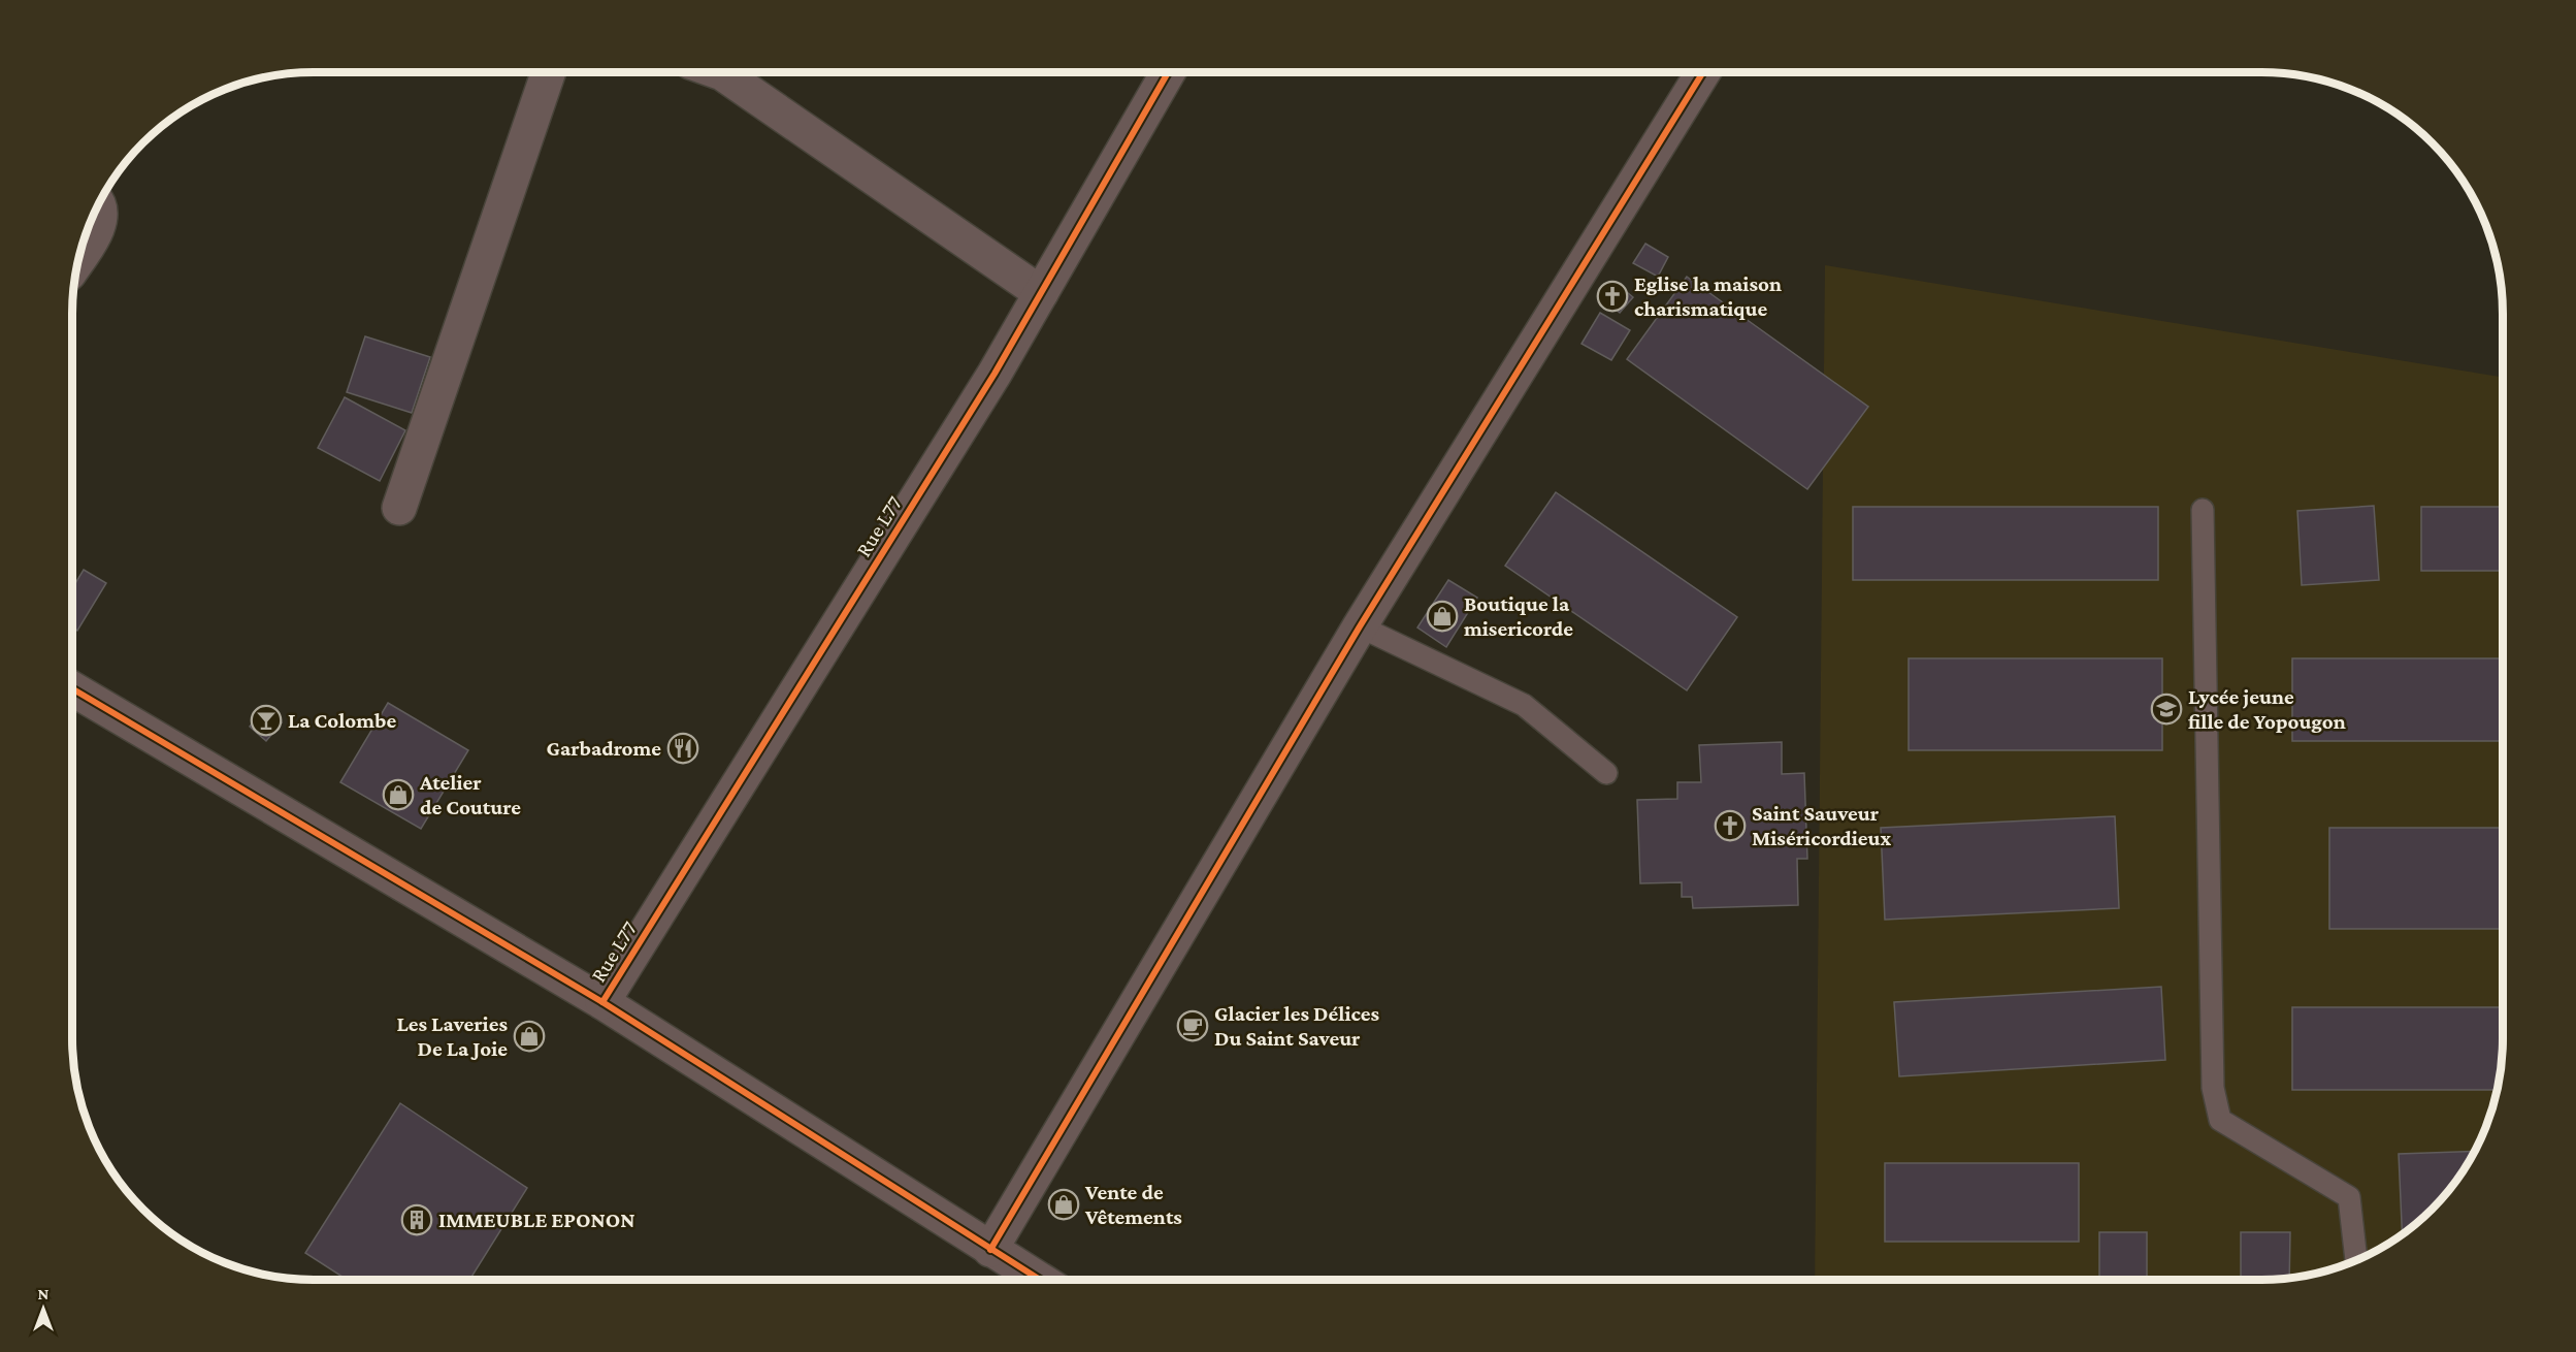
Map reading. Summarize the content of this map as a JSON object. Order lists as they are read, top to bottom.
{
  "streets": {
    "street": ["Rue L77"]
  },
  "places": {
    "church": ["Eglise la maison charismatique", "Saint Sauveur Miséricordieux"],
    "shop": [
      "Boutique la misericorde",
      "Atelier de Couture",
      "Les Laveries De La Joie",
      "Vente de Vêtements"
    ],
    "school or university": ["Lycée jeune fille de Yopougon"],
    "bar": ["La Colombe"],
    "restaurant": ["Garbadrome"],
    "cafe": ["Glacier les Délices Du Saint Saveur"],
    "building": ["IMMEUBLE EPONON"]
  },
  "north": "top"
}
